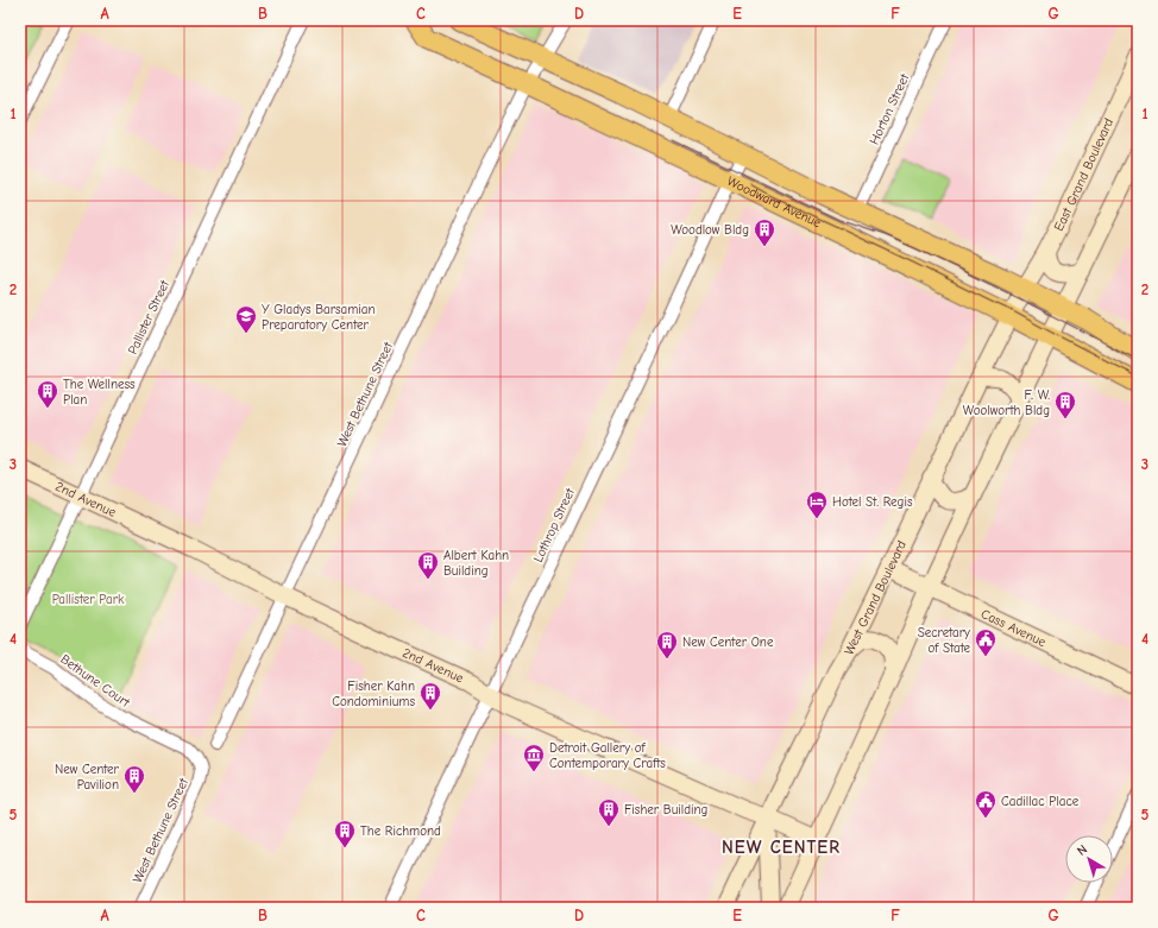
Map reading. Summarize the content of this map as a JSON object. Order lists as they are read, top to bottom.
{
  "streets": {
    "main road": [
      "East Grand Boulevard",
      "Woodward Avenue",
      "2nd Avenue",
      "West Grand Boulevard",
      "Cass Avenue"
    ],
    "street": [
      "Horton Street",
      "Pallister Street",
      "West Bethune Street",
      "Lothrop Street",
      "Bethune Court"
    ]
  },
  "crossings": [
    ["East Grand Boulevard", "West Grand Boulevard"],
    ["Woodward Avenue", "West Bethune Street"],
    ["Woodward Avenue", "Lothrop Street"],
    ["Woodward Avenue", "West Grand Boulevard"],
    ["Pallister Street", "2nd Avenue"],
    ["West Bethune Street", "2nd Avenue"],
    ["West Bethune Street", "Bethune Court"],
    ["2nd Avenue", "Lothrop Street"],
    ["2nd Avenue", "West Grand Boulevard"],
    ["West Grand Boulevard", "Cass Avenue"]
  ],
  "districts": ["NEW CENTER"],
  "parks": ["Pallister Park"],
  "places": {
    "building": [
      "Woodlow Bldg",
      "The Wellness Plan",
      "F. W. Woolworth Bldg",
      "Albert Kahn Building",
      "New Center One",
      "Fisher Kahn Condominiums",
      "New Center Pavilion",
      "Fisher Building",
      "The Richmond"
    ],
    "school or university": ["Y Gladys Barsamian Preparatory Center"],
    "hotel": ["Hotel St. Regis"],
    "public building": ["Secretary of State", "Cadillac Place"],
    "museum": ["Detroit Gallery of Contemporary Crafts"]
  },
  "north": "top left",
  "grid": {
    "columns": [
      "A",
      "B",
      "C",
      "D",
      "E",
      "F",
      "G"
    ],
    "rows": [
      "1",
      "2",
      "3",
      "4",
      "5"
    ]
  }
}
